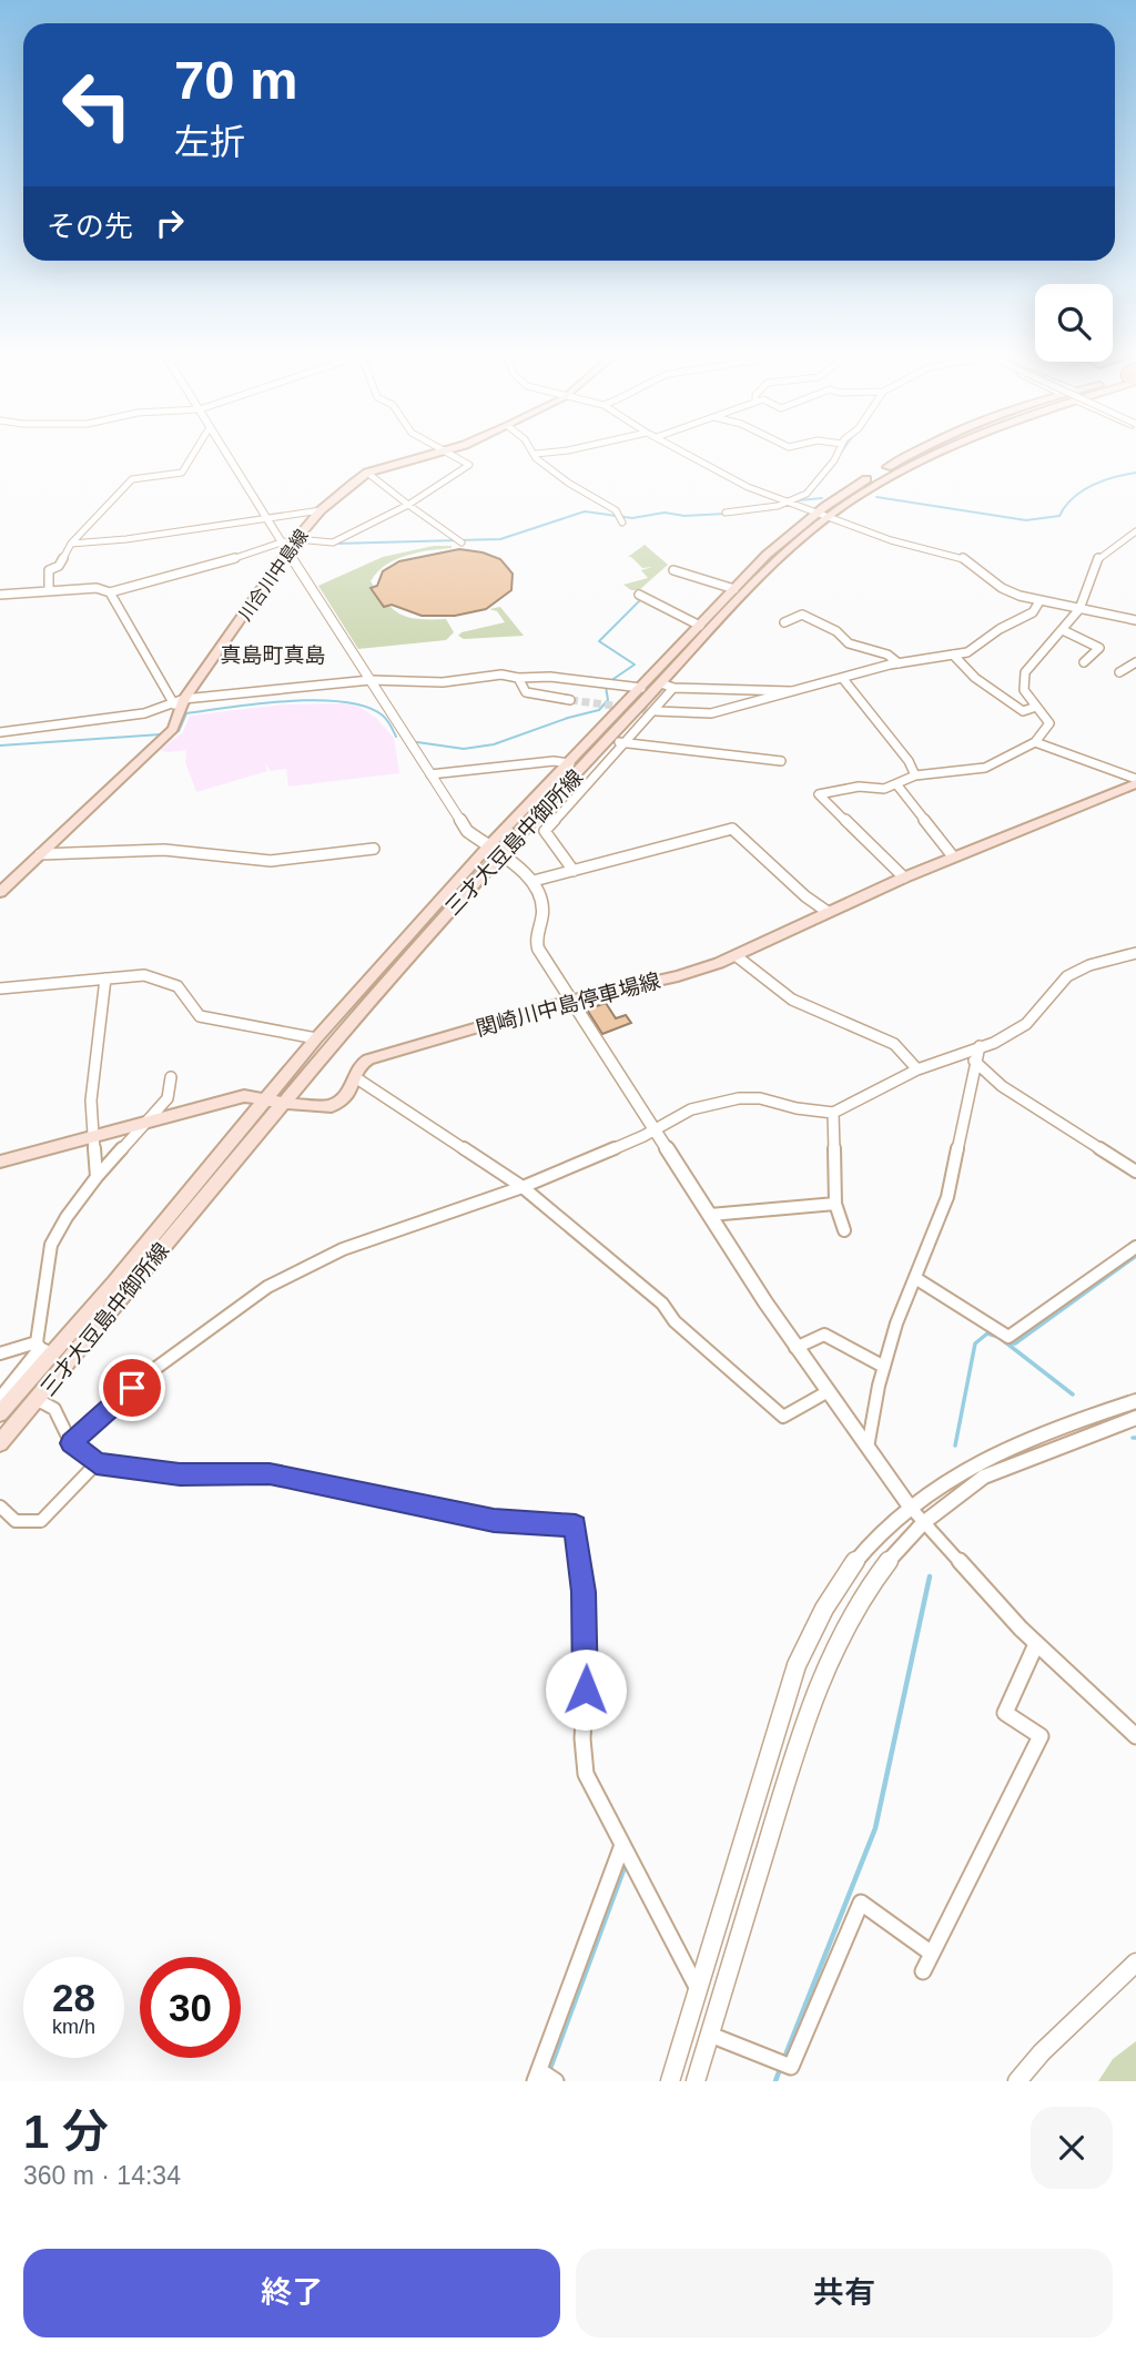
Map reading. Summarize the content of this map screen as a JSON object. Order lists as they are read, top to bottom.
{
  "streets": {
    "main road": ["川合川中島線", "三才大豆島中御所線", "関崎川中島停車場線"]
  },
  "crossings": [
    ["三才大豆島中御所線", "関崎川中島停車場線"]
  ],
  "districts": ["真島町真島"],
  "page": {
    "turn": ["70 m", "左折"],
    "then": "その先",
    "speed": "28 km/h",
    "limit": "30",
    "heading": ["1 分", "360 m · 14:34"],
    "buttons": ["終了", "共有"]
  }
}
